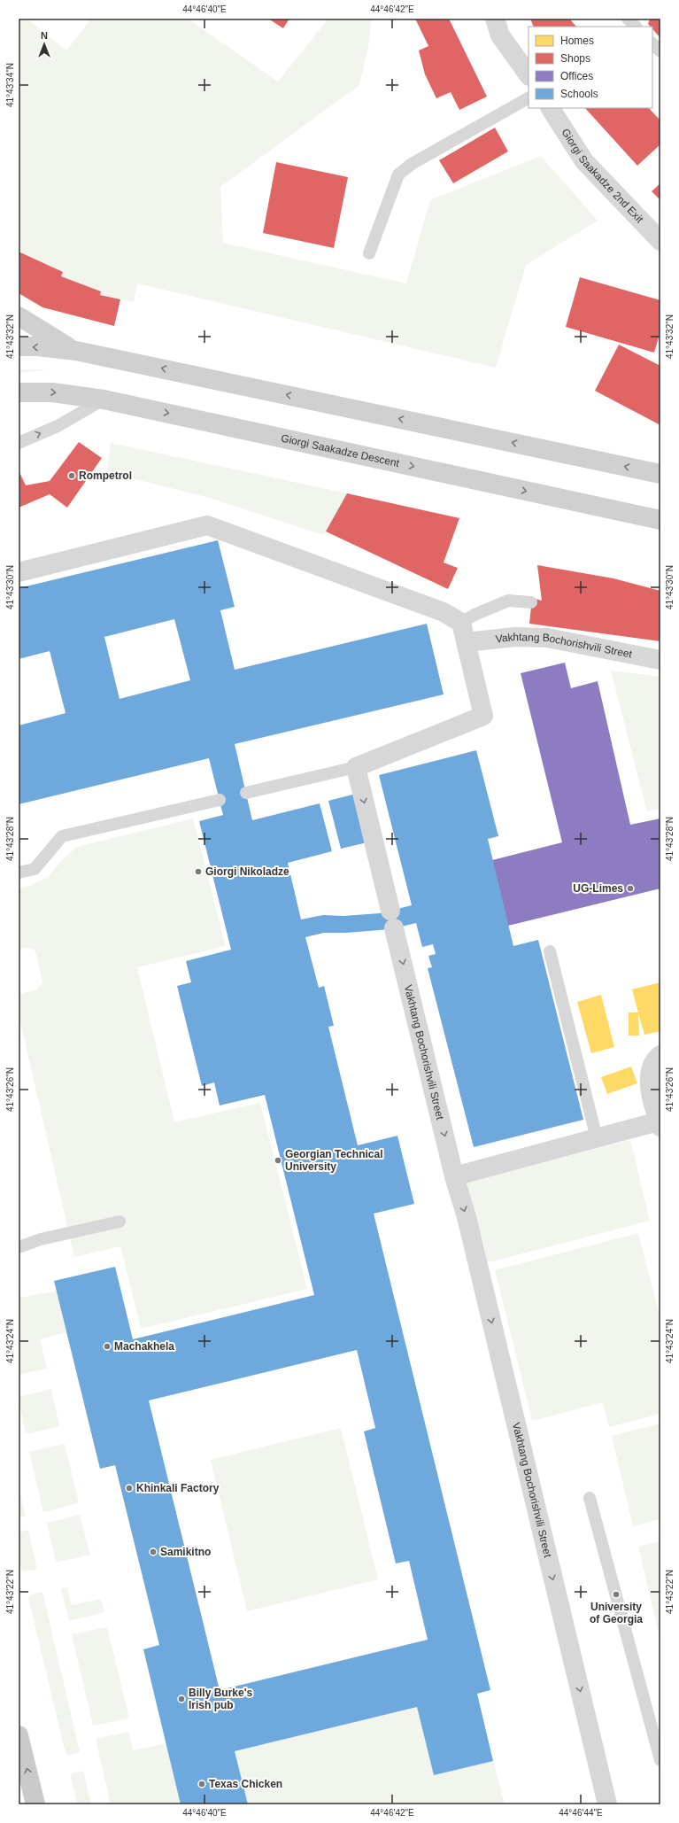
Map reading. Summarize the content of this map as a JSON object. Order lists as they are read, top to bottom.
{
  "streets": {
    "main road": ["Giorgi Saakadze Descent"],
    "street": ["Giorgi Saakadze 2nd Exit", "Vakhtang Bochorishvili Street"]
  },
  "one_way": ["Vakhtang Bochorishvili Street"],
  "places": [
    "Rompetrol",
    "Giorgi Nikoladze",
    "UG-Limes",
    "Georgian Technical University",
    "Machakhela",
    "Khinkali Factory",
    "Samikitno",
    "University of Georgia",
    "Billy Burke's Irish pub",
    "Texas Chicken"
  ],
  "legend": [
    "Homes",
    "Shops",
    "Offices",
    "Schools"
  ],
  "north": "top",
  "coordinates": [
    "44°46'40\"E",
    "44°46'42\"E",
    "41°43'34\"N",
    "41°43'32\"N",
    "41°43'30\"N",
    "41°43'28\"N",
    "41°43'26\"N",
    "41°43'24\"N",
    "41°43'22\"N",
    "44°46'44\"E"
  ]
}
